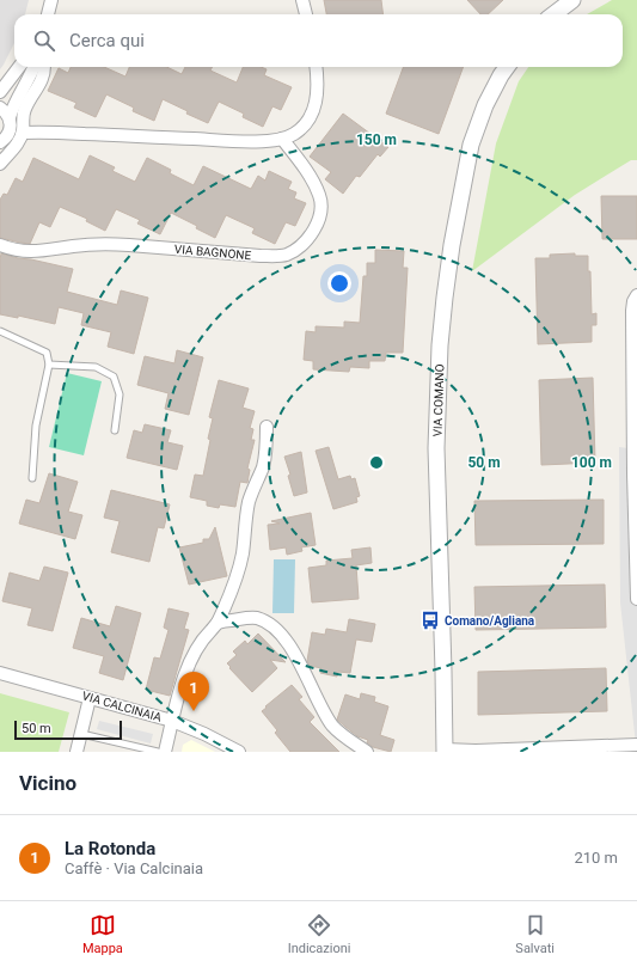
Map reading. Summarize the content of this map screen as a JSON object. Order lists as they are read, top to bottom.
{
  "streets": {
    "street": ["VIA BAGNONE", "VIA COMANO", "VIA CALCINAIA"]
  },
  "places": {
    "bus stop": ["Comano/Agliana"]
  },
  "scale_bar": "50 m",
  "page": {
    "search": "Cerca qui",
    "pins": "1",
    "scale": "50 m",
    "heading": "Vicino",
    "list": [
      {
        "mark": "1",
        "name": "La Rotonda",
        "note": "Caffè · Via Calcinaia",
        "value": "210 m"
      }
    ],
    "nav": ["Mappa", "Indicazioni", "Salvati"]
  },
  "rings": ["150 m", "50 m", "100 m"]
}
